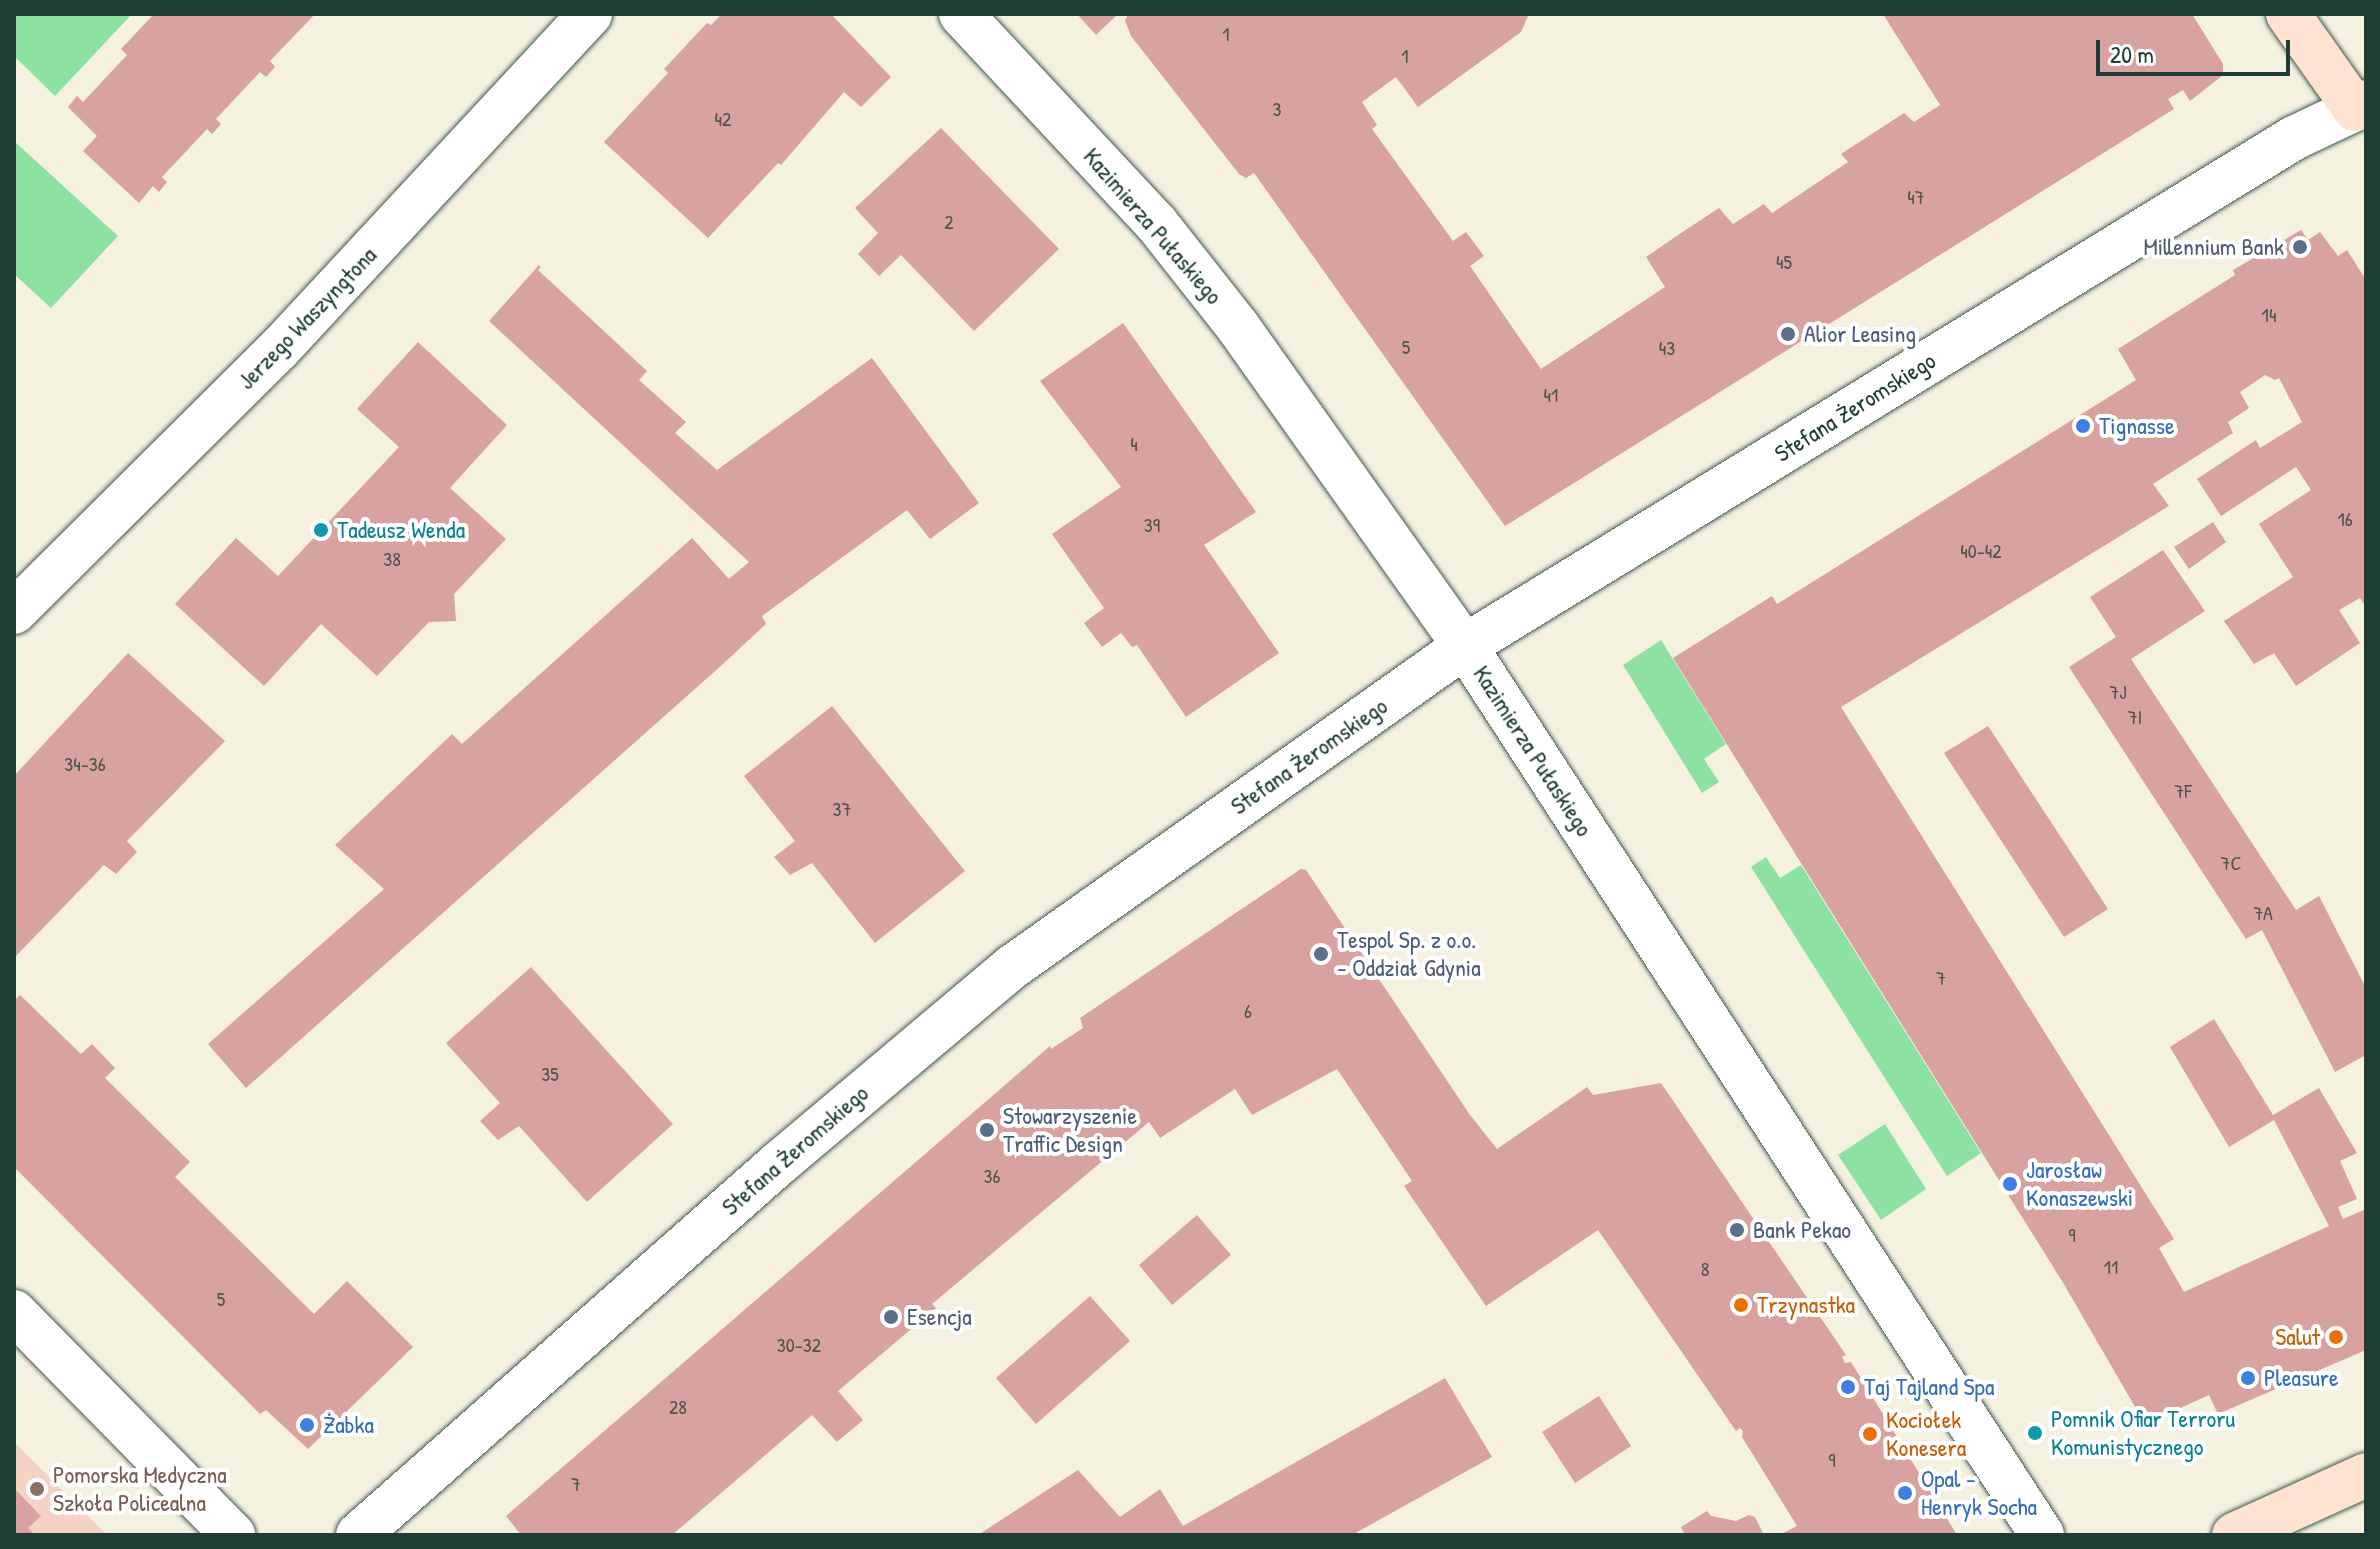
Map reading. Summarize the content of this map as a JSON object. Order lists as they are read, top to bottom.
{
  "streets": {
    "street": ["Kazimierza Pułaskiego", "Jerzego Waszyngtona", "Stefana Żeromskiego"]
  },
  "crossings": [
    ["Kazimierza Pułaskiego", "Stefana Żeromskiego"]
  ],
  "places": [
    "Millennium Bank",
    "Alior Leasing",
    "Tignasse",
    "Tadeusz Wenda",
    "Tespol Sp. z o.o. - Oddział Gdynia",
    "Stowarzyszenie Traffic Design",
    "Jarosław Konaszewski",
    "Bank Pekao",
    "Trzynastka",
    "Esencja",
    "Salut",
    "Pleasure",
    "Taj Tajland Spa",
    "Żabka",
    "Pomnik Ofiar Terroru Komunistycznego",
    "Kociołek Konesera",
    "Pomorska Medyczna Szkoła Policealna",
    "Opal - Henryk Socha"
  ],
  "house_numbers": [
    "1",
    "1",
    "3",
    "42",
    "47",
    "2",
    "45",
    "14",
    "5",
    "43",
    "41",
    "4",
    "16",
    "39",
    "40-42",
    "38",
    "7J",
    "7I",
    "34-36",
    "7F",
    "37",
    "7C",
    "7A",
    "7",
    "6",
    "35",
    "36",
    "9",
    "11",
    "8",
    "5",
    "30-32",
    "28",
    "9",
    "7"
  ],
  "scale_bar": "20 m"
}
